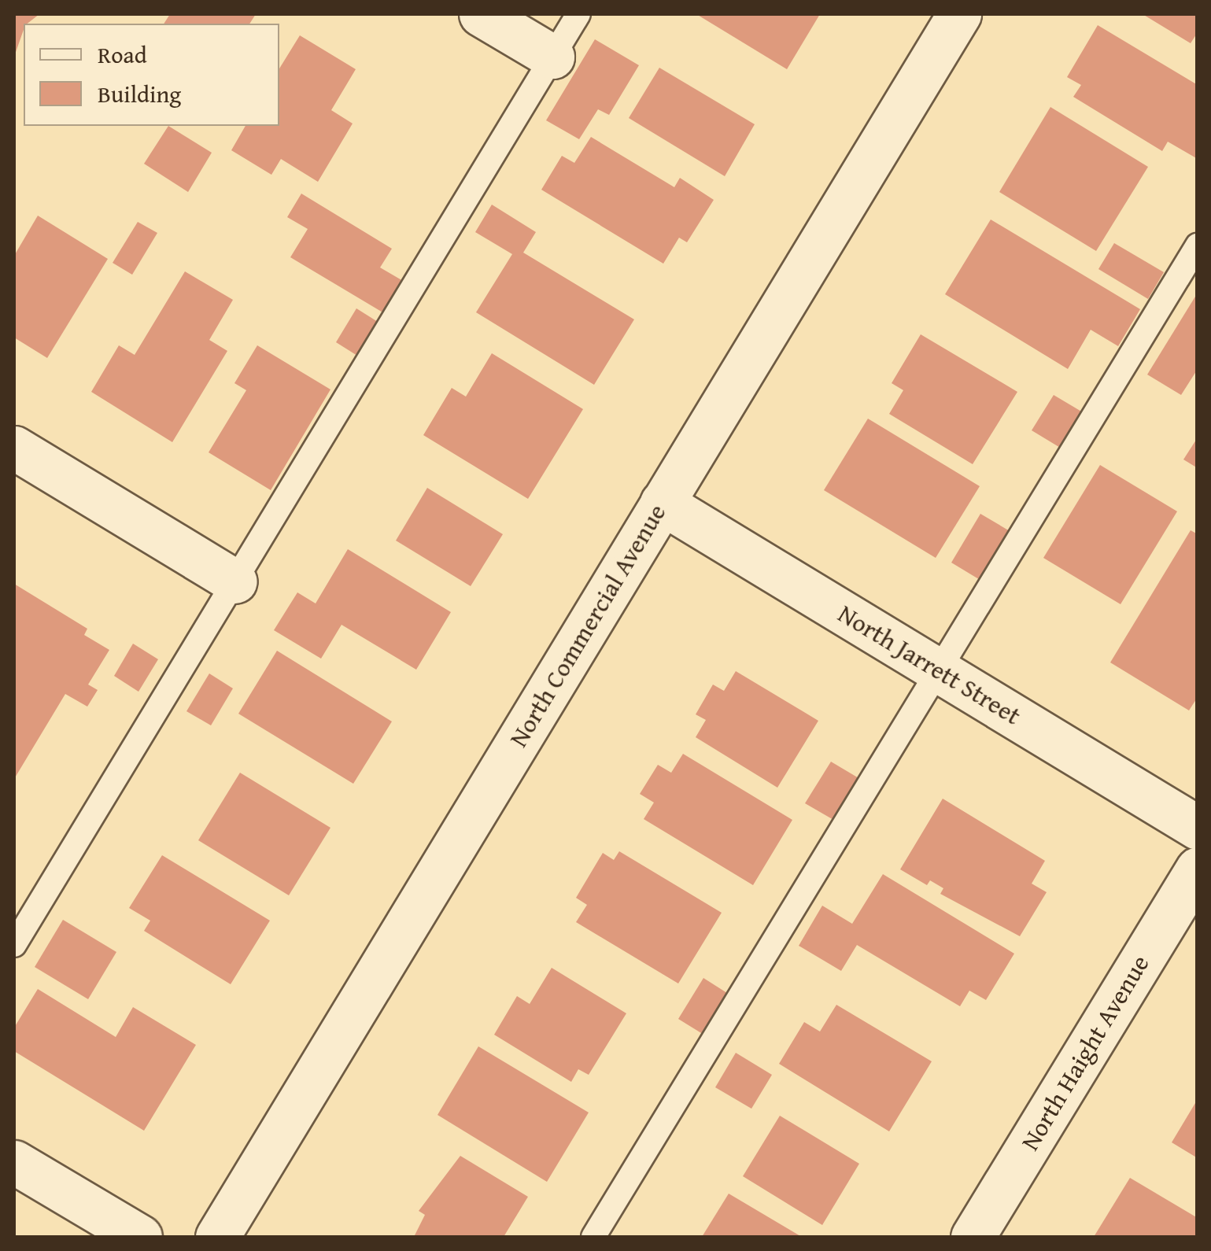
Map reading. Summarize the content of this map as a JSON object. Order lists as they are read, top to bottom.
{
  "streets": {
    "street": ["North Commercial Avenue", "North Jarrett Street", "North Haight Avenue"]
  },
  "crossings": [
    ["North Commercial Avenue", "North Jarrett Street"]
  ],
  "legend": ["Road", "Building"]
}
